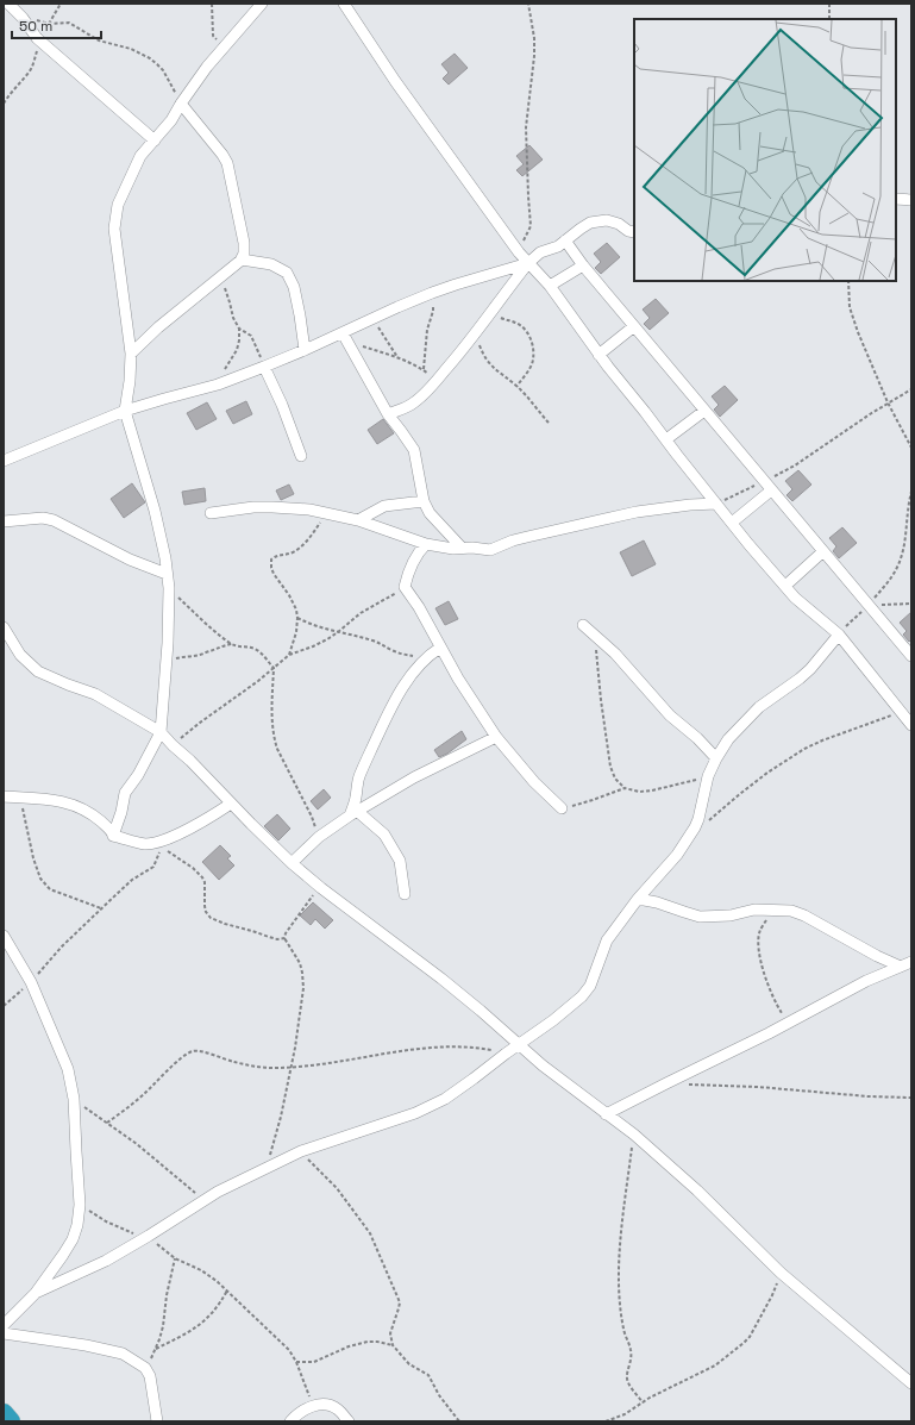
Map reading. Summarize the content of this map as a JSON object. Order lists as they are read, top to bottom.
{
  "scale_bar": "50 m"
}
